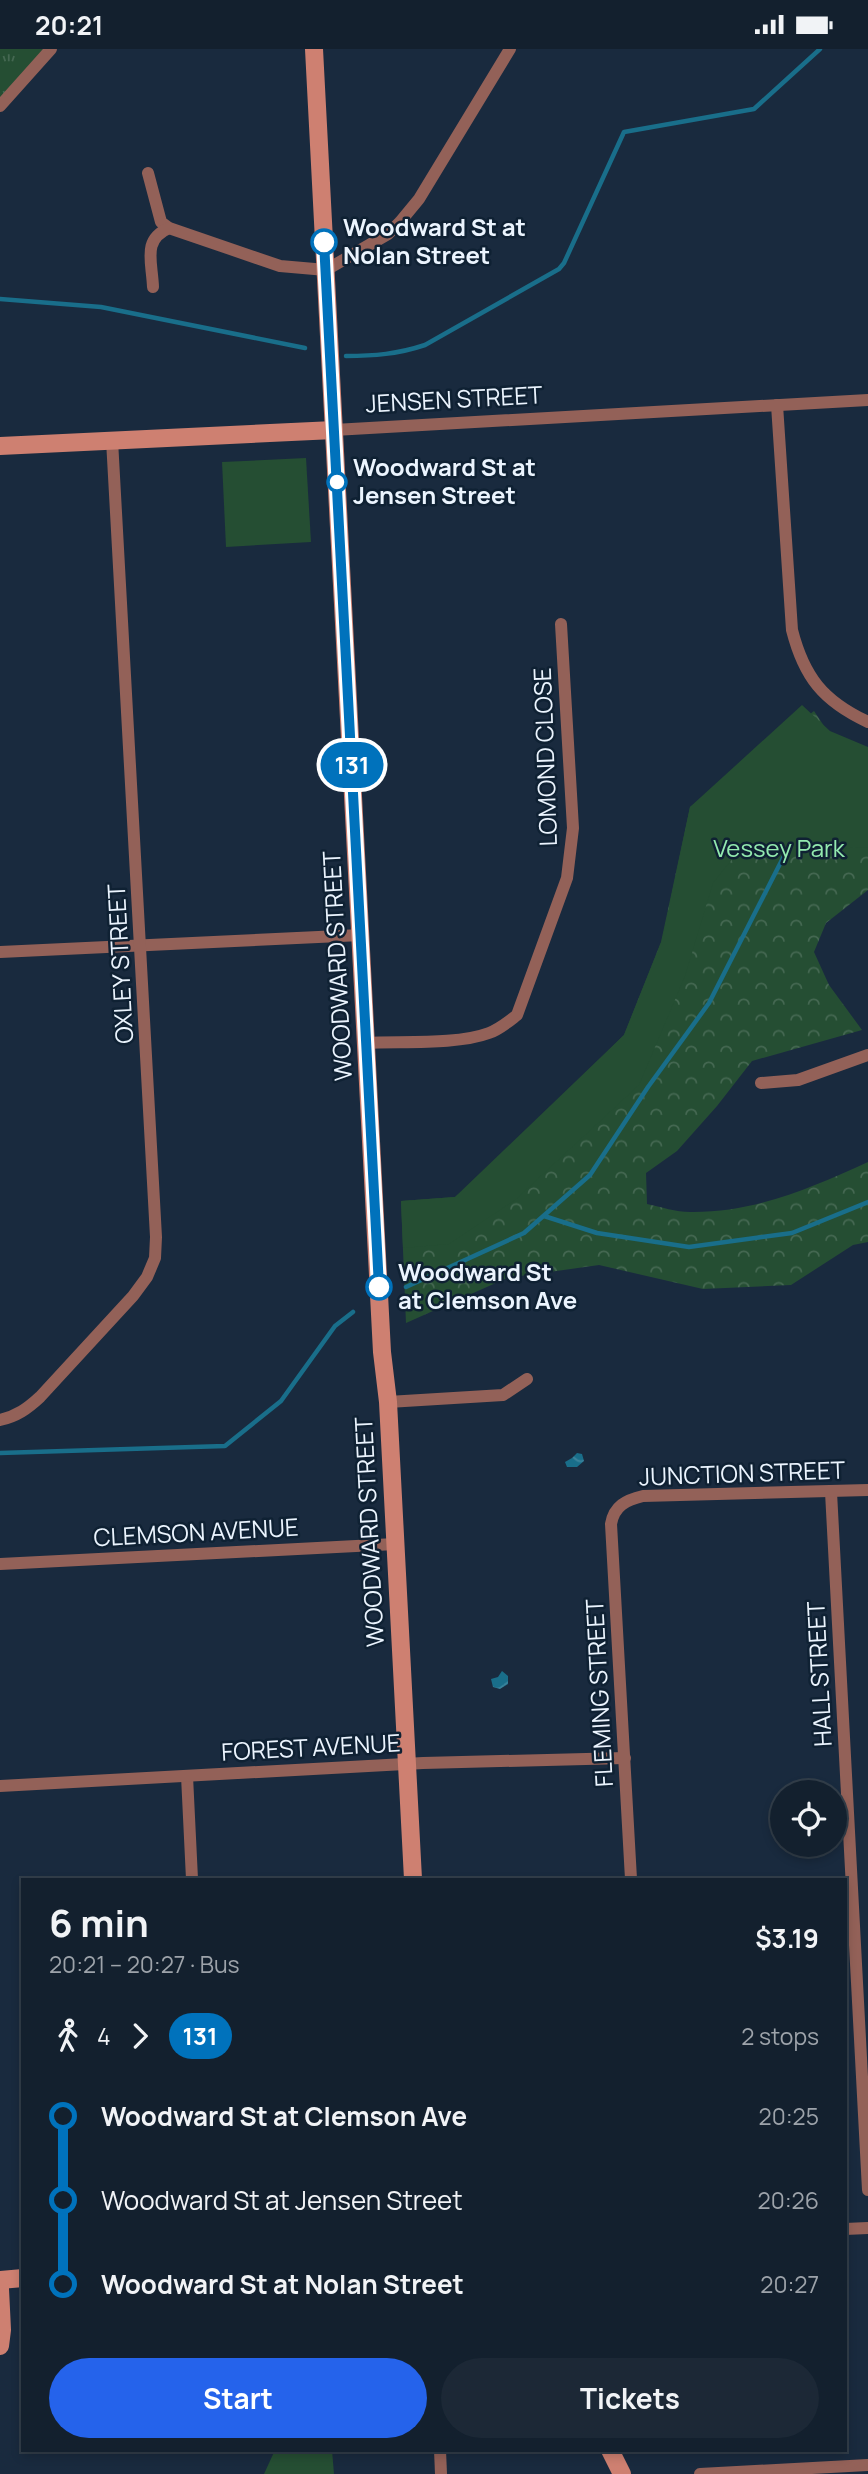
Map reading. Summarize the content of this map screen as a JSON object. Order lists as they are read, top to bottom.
{
  "streets": {
    "street": [
      "JENSEN STREET",
      "LOMOND CLOSE",
      "OXLEY STREET",
      "WOODWARD STREET",
      "JUNCTION STREET",
      "CLEMSON AVENUE",
      "HALL STREET",
      "FLEMING STREET",
      "FOREST AVENUE"
    ]
  },
  "crossings": [
    ["JENSEN STREET", "OXLEY STREET"],
    ["JENSEN STREET", "WOODWARD STREET"],
    ["LOMOND CLOSE", "WOODWARD STREET"],
    ["WOODWARD STREET", "CLEMSON AVENUE"],
    ["WOODWARD STREET", "FOREST AVENUE"],
    ["JUNCTION STREET", "HALL STREET"],
    ["JUNCTION STREET", "FLEMING STREET"],
    ["FLEMING STREET", "FOREST AVENUE"]
  ],
  "parks": ["Vessey Park"],
  "places": ["Woodward St at Nolan Street", "Woodward St at Jensen Street", "Woodward St at Clemson Ave"],
  "lines": ["bus line 131"],
  "page": {
    "status": "20:21",
    "on_map": "131",
    "heading": ["6 min", "20:21 – 20:27 · Bus", "$3.19"],
    "legs": ["4", "131", "2 stops"],
    "list": [
      {
        "name": "Woodward St at Clemson Ave",
        "value": "20:25"
      },
      {
        "name": "Woodward St at Jensen Street",
        "value": "20:26"
      },
      {
        "name": "Woodward St at Nolan Street",
        "value": "20:27"
      }
    ],
    "buttons": ["Start", "Tickets"]
  }
}
